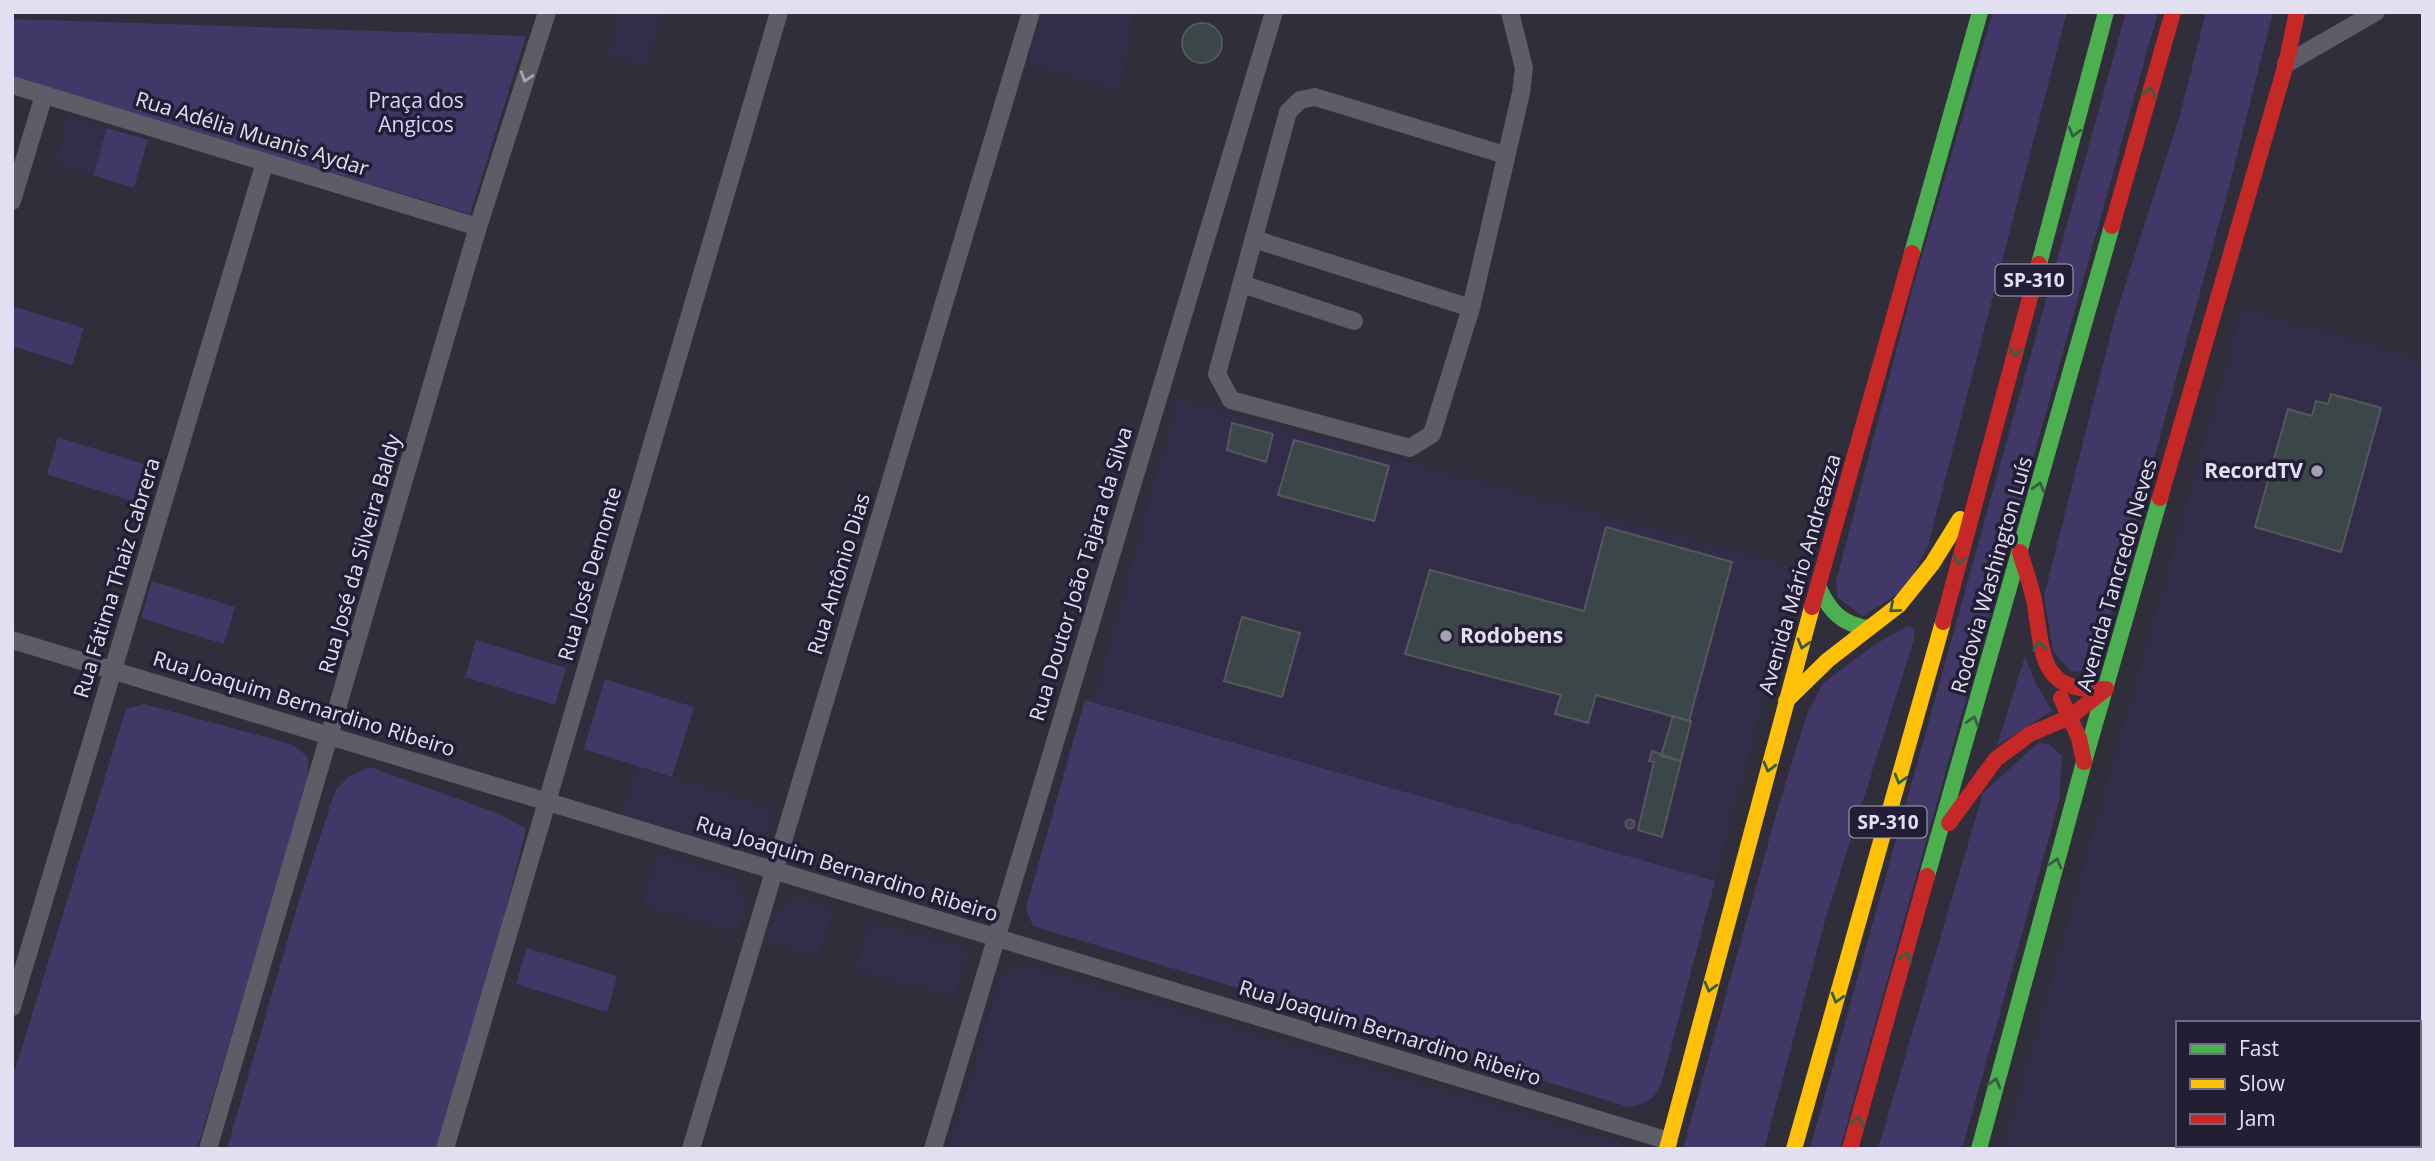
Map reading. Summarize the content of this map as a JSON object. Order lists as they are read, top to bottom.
{
  "streets": {
    "main road": [
      "SP-310",
      "Avenida Mário Andreazza",
      "Rodovia Washington Luís",
      "Avenida Tancredo Neves"
    ],
    "street": [
      "Rua Adélia Muanis Aydar",
      "Rua José da Silveira Baldy",
      "Rua José Demonte",
      "Rua Antônio Dias",
      "Rua Doutor João Tajara da Silva",
      "Rua Fátima Thaiz Cabrera",
      "Rua Joaquim Bernardino Ribeiro"
    ]
  },
  "crossings": [
    ["Rua Adélia Muanis Aydar", "Rua José da Silveira Baldy"],
    ["Rua Adélia Muanis Aydar", "Rua Fátima Thaiz Cabrera"],
    ["Rua José da Silveira Baldy", "Rua Joaquim Bernardino Ribeiro"],
    ["Rua José Demonte", "Rua Joaquim Bernardino Ribeiro"],
    ["Rua Antônio Dias", "Rua Joaquim Bernardino Ribeiro"],
    ["Rua Doutor João Tajara da Silva", "Rua Joaquim Bernardino Ribeiro"],
    ["Avenida Mário Andreazza", "Rua Joaquim Bernardino Ribeiro"],
    ["Rua Fátima Thaiz Cabrera", "Rua Joaquim Bernardino Ribeiro"]
  ],
  "one_way": ["Avenida Mário Andreazza"],
  "parks": ["Praça dos Angicos"],
  "places": ["RecordTV", "Rodobens"],
  "legend": ["Fast", "Slow", "Jam"]
}
